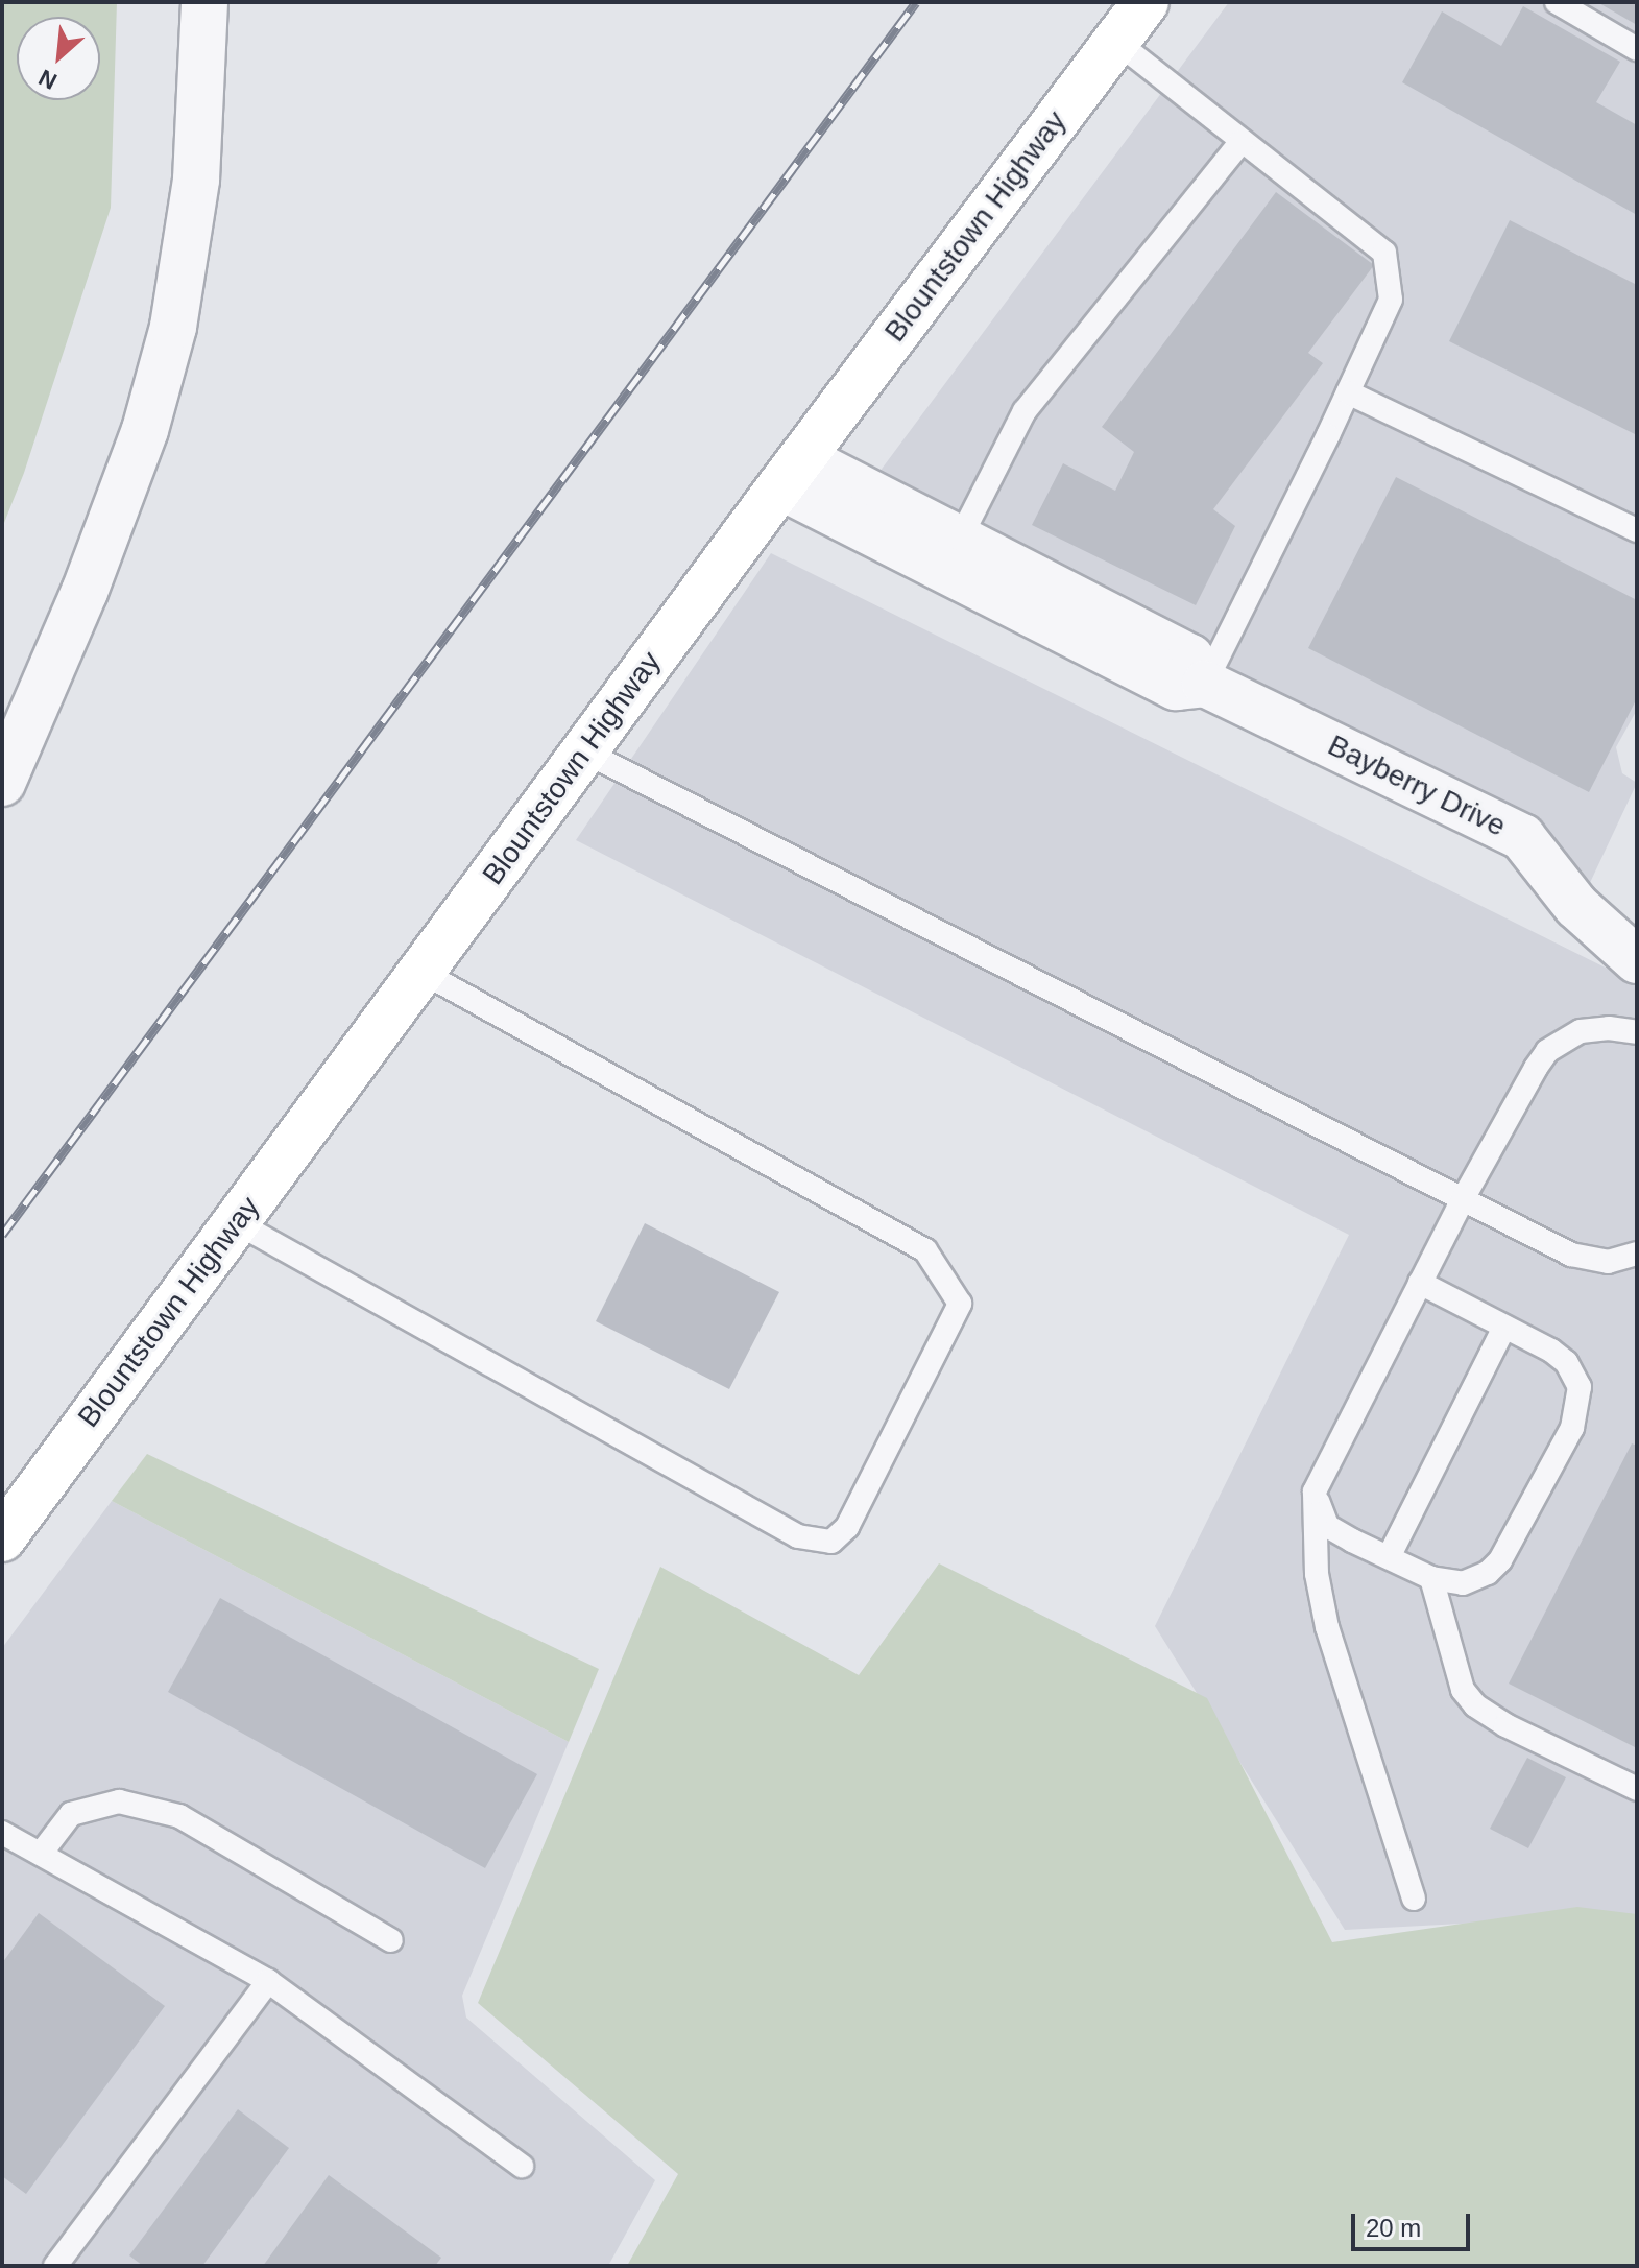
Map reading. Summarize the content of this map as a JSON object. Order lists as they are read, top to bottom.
{
  "streets": {
    "main road": ["Blountstown Highway"],
    "street": ["Bayberry Drive"]
  },
  "crossings": [
    ["Blountstown Highway", "Bayberry Drive"]
  ],
  "scale_bar": "20 m",
  "north": "bottom left"
}
